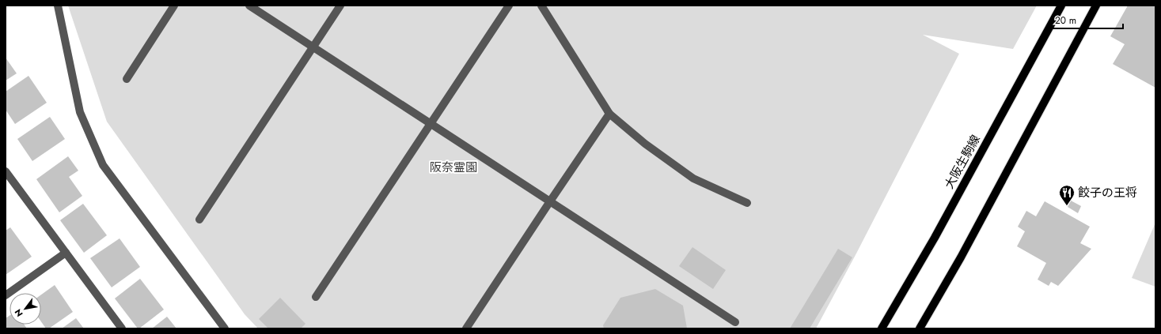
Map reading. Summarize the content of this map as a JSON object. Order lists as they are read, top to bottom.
{
  "streets": {
    "main road": ["大阪生駒線"]
  },
  "parks": ["阪奈霊園"],
  "places": {
    "restaurant": ["餃子の王将"]
  },
  "scale_bar": "20 m",
  "north": "bottom left"
}
